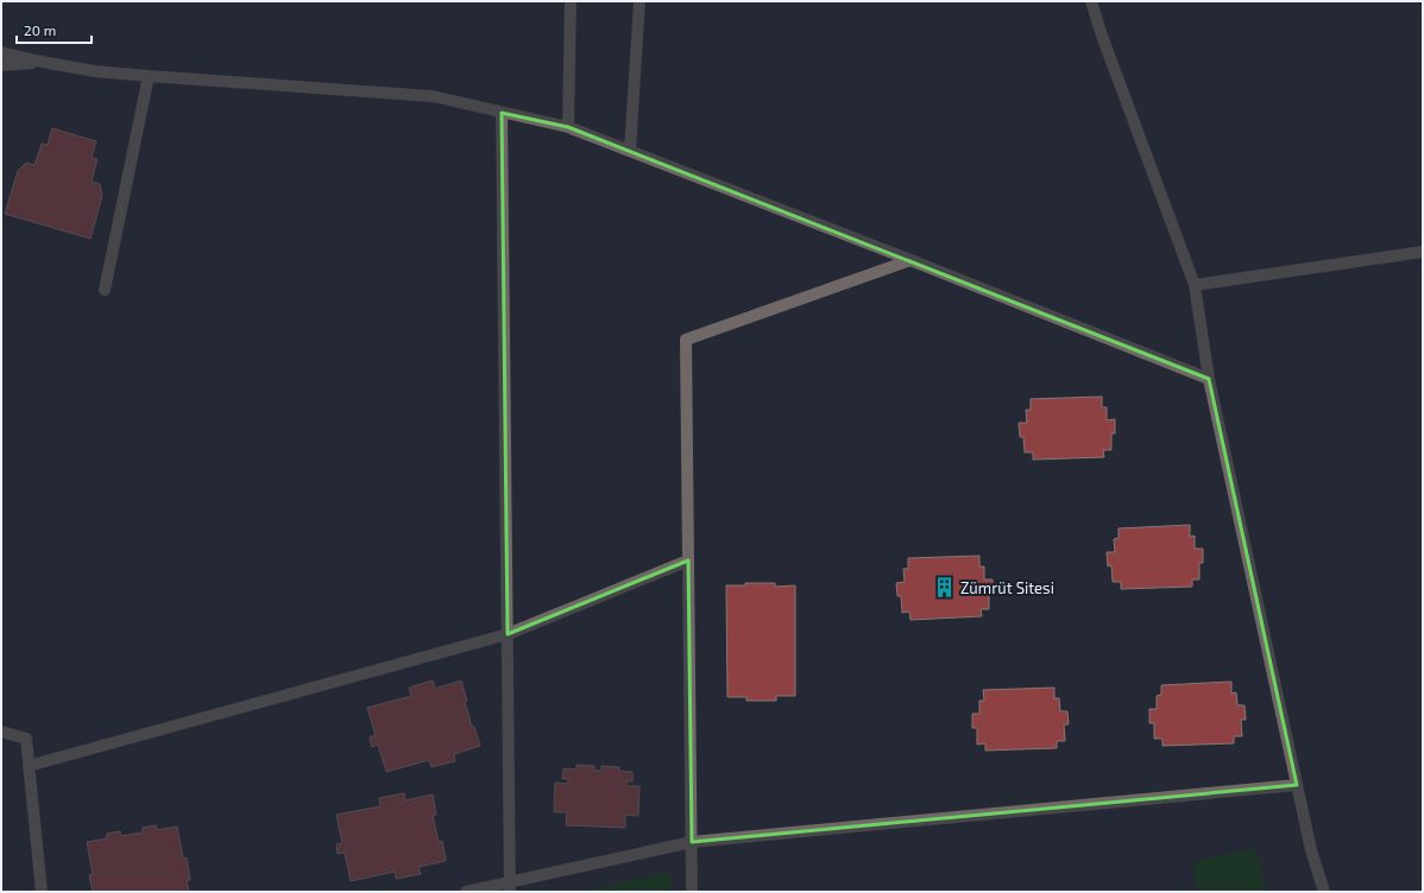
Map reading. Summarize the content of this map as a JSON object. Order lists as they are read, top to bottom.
{
  "places": {
    "building": ["Zümrüt Sitesi"]
  },
  "scale_bar": "20 m"
}
